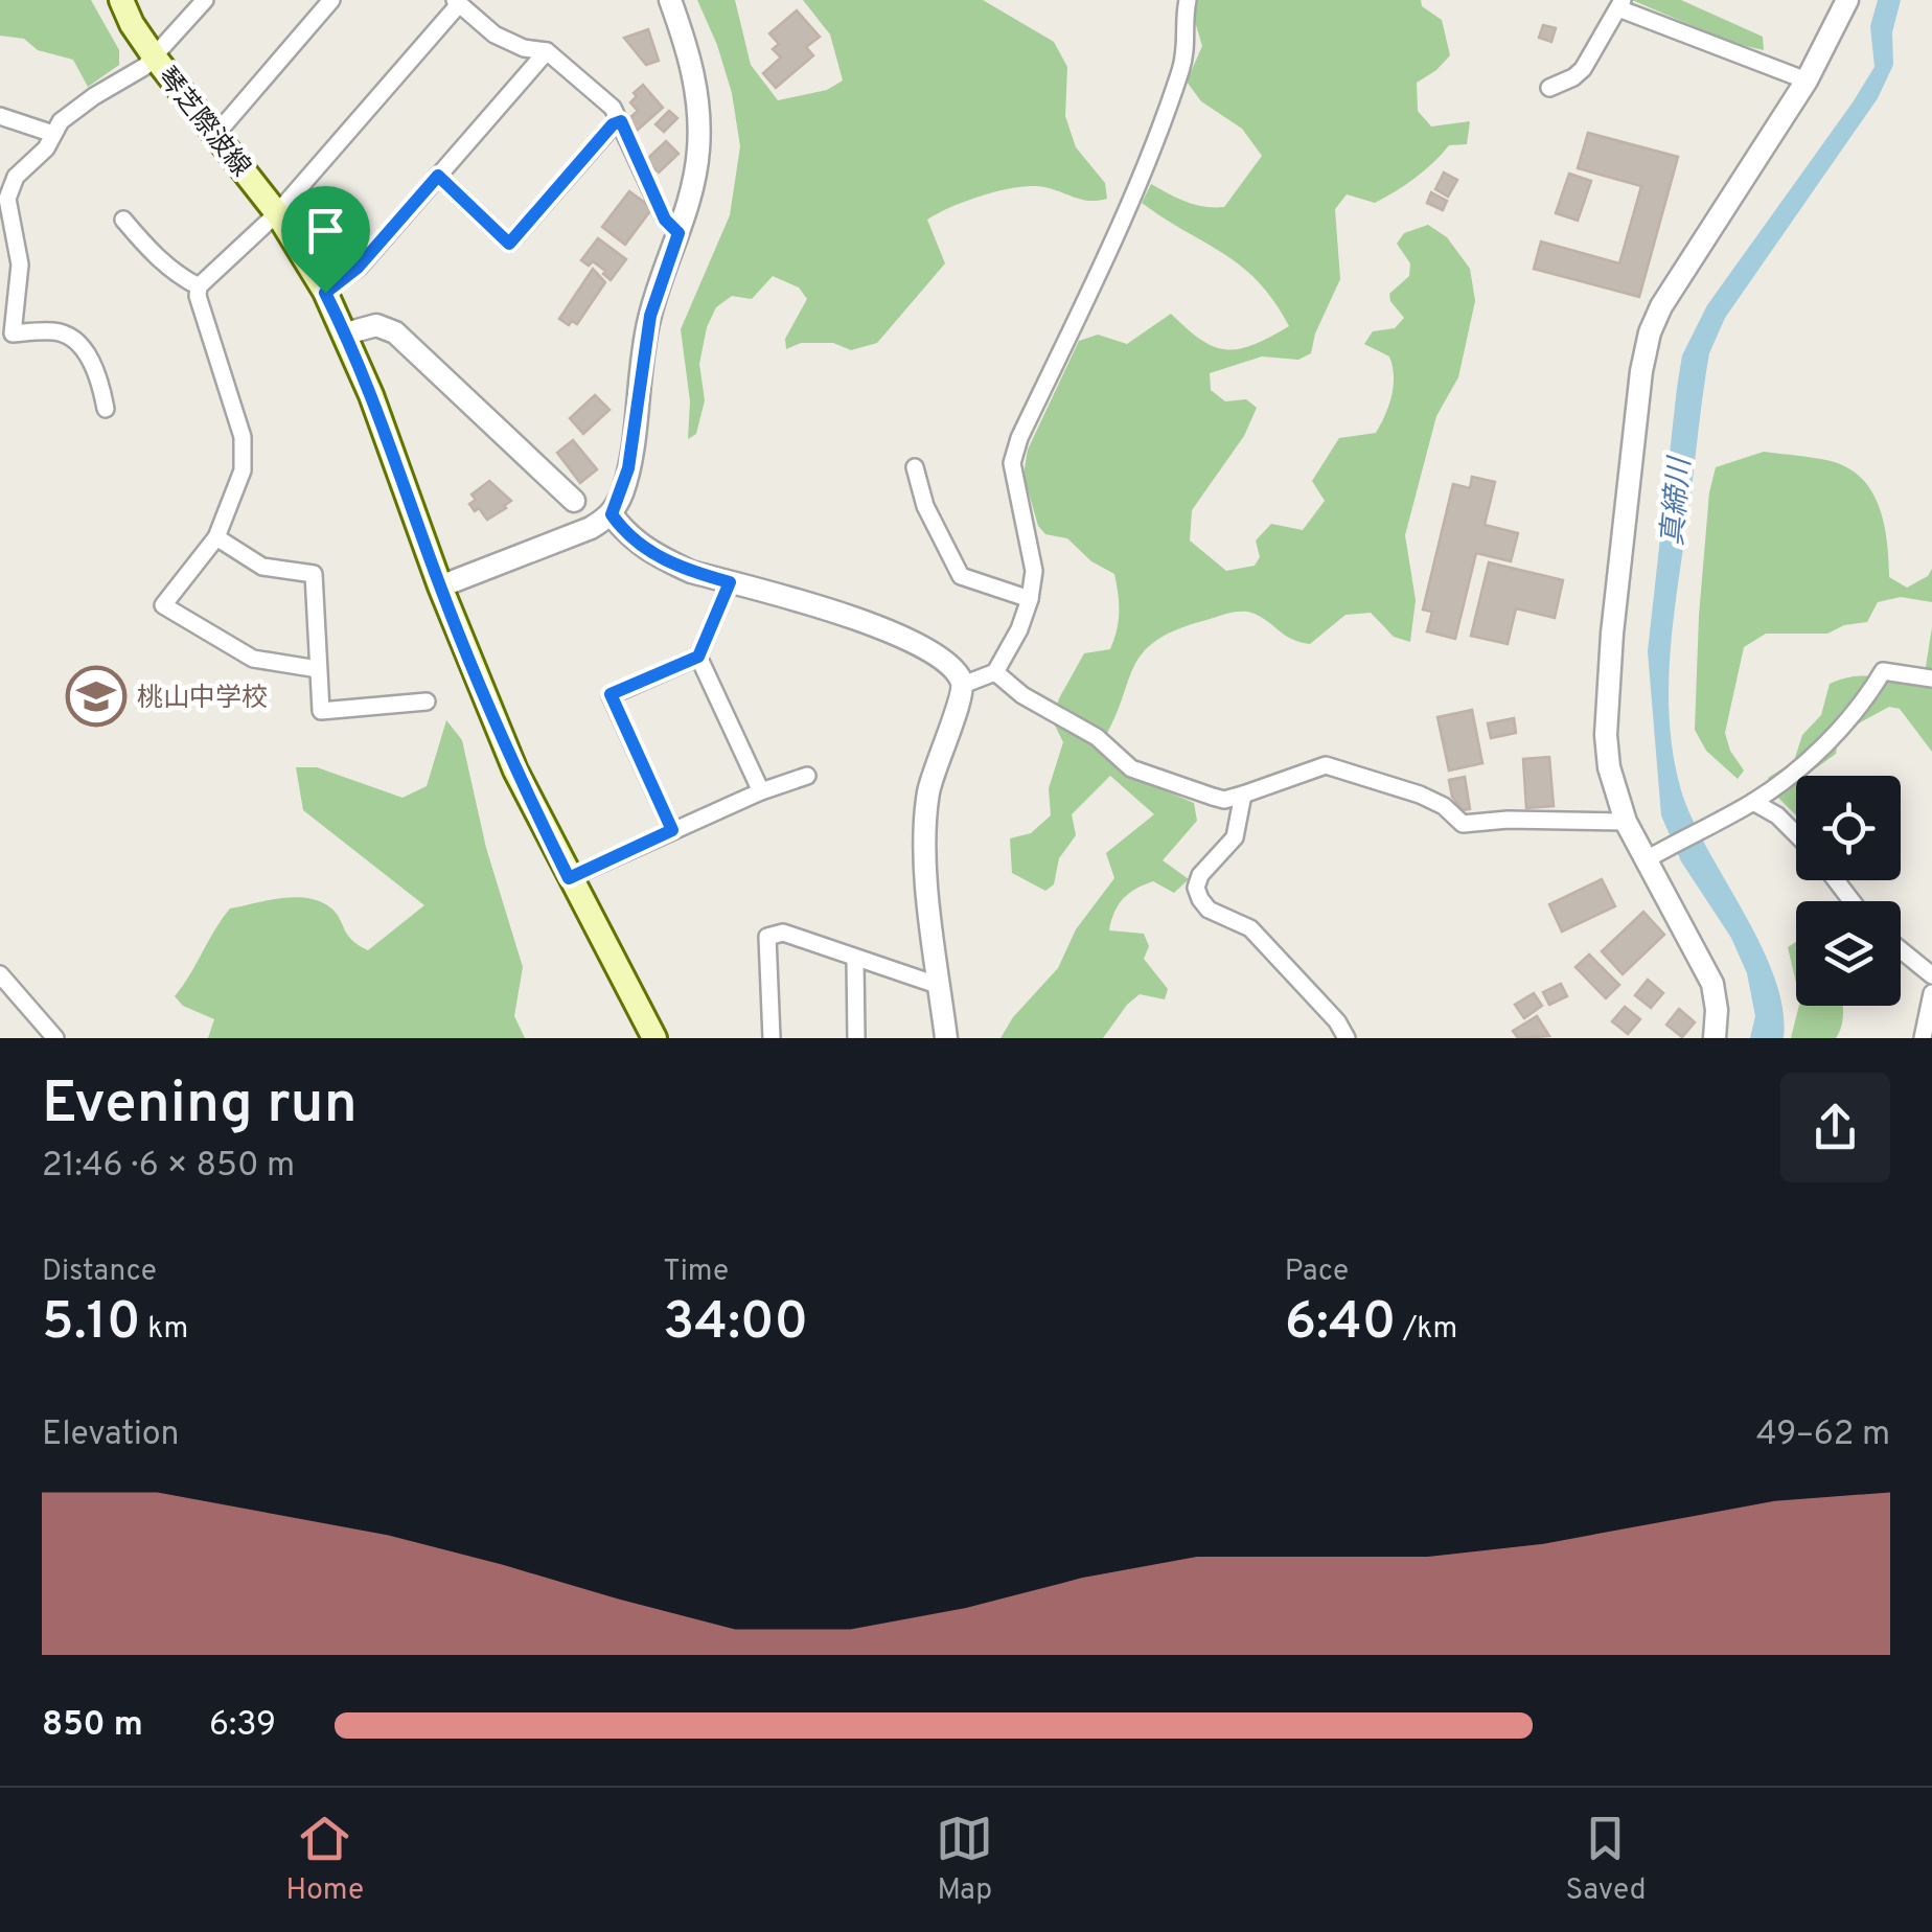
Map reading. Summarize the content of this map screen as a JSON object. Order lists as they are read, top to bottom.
{
  "streets": {
    "main road": ["琴芝際波線"]
  },
  "water": ["真締川"],
  "places": {
    "school or university": ["桃山中学校"]
  },
  "page": {
    "heading": ["Evening run", "21:46 · 6 × 850 m"],
    "stats": [
      ["Distance", "5.10 km"],
      ["Time", "34:00"],
      ["Pace", "6:40 /km"]
    ],
    "chart": ["Elevation", "49–62 m"],
    "list": [
      {
        "name": "850 m",
        "note": "6:39"
      }
    ],
    "tabs": ["Home", "Map", "Saved"]
  }
}
